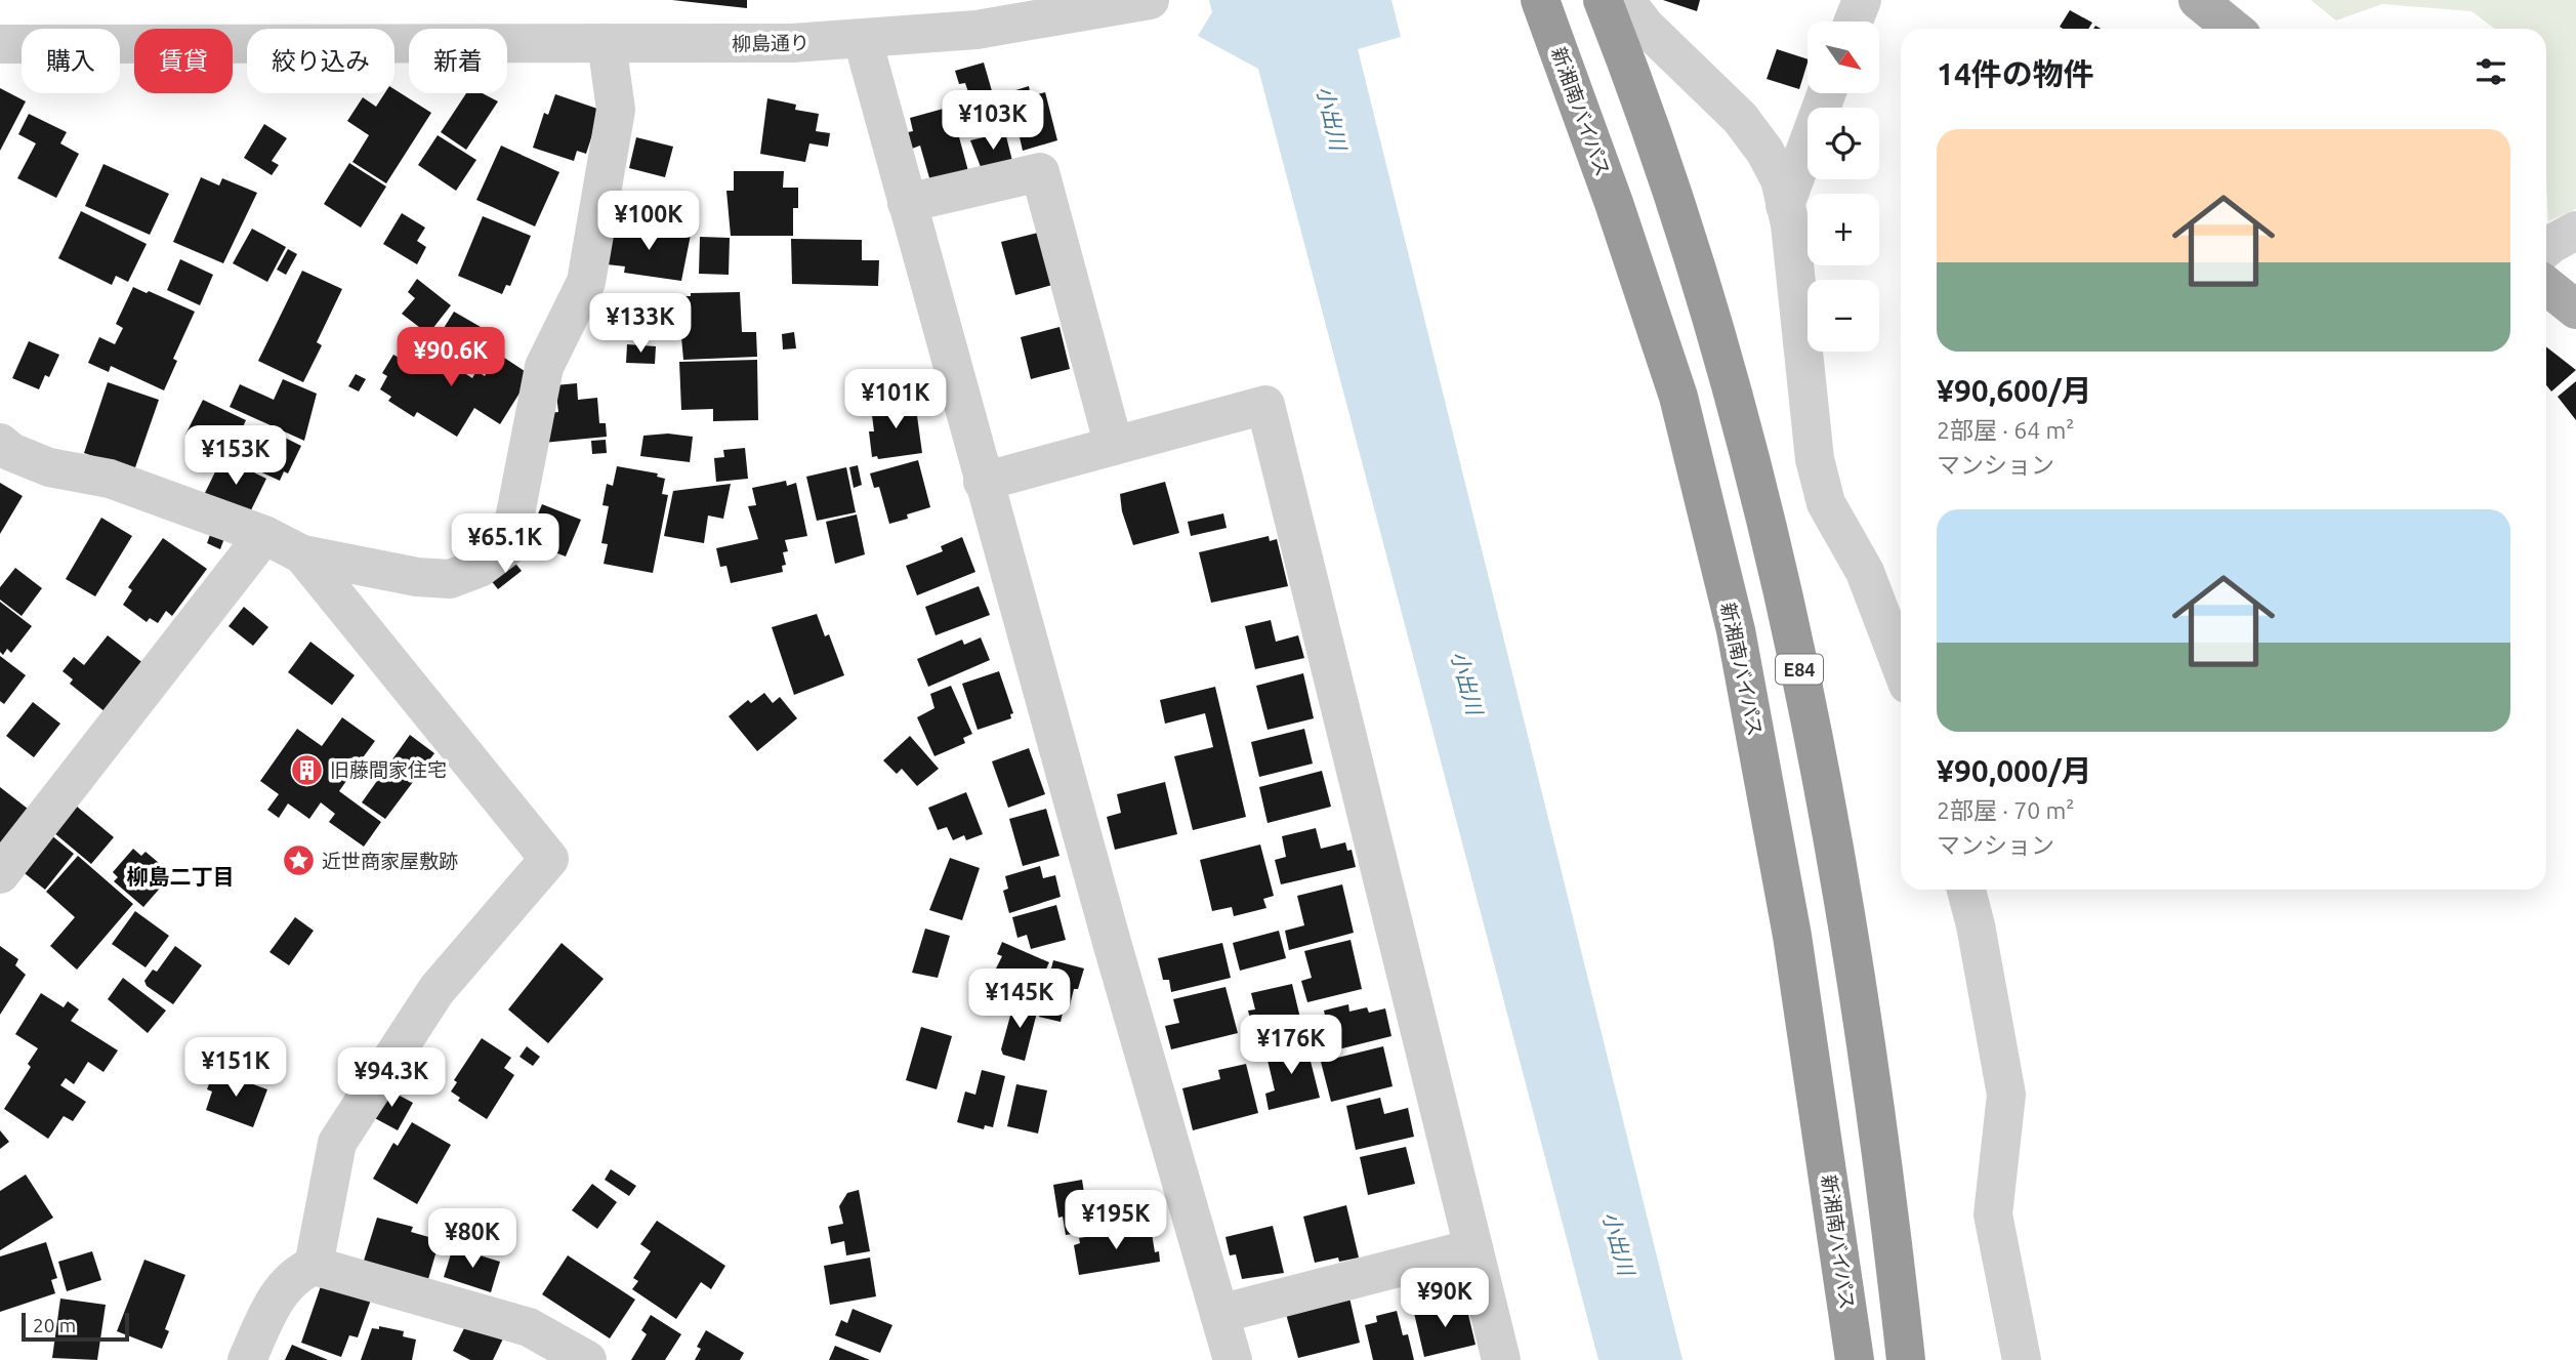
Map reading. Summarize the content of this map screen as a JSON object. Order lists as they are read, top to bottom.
{
  "streets": {
    "highway": ["新湘南バイパス", "E84"],
    "street": ["柳島通り"]
  },
  "districts": ["柳島二丁目"],
  "water": ["小出川"],
  "places": {
    "building": ["旧藤間家住宅"],
    "place": ["近世商家屋敷跡"]
  },
  "scale_bar": "20 m",
  "north": "bottom right",
  "page": {
    "map_buttons": ["+", "−"],
    "chip": [
      "購入",
      "賃貸",
      "絞り込み",
      "新着"
    ],
    "heading": "14件の物件",
    "price": [
      "¥103K",
      "¥100K",
      "¥133K",
      "¥90.6K",
      "¥101K",
      "¥153K",
      "¥65.1K",
      "¥145K",
      "¥176K",
      "¥151K",
      "¥94.3K",
      "¥195K",
      "¥80K",
      "¥90K"
    ],
    "list": [
      {
        "name": "¥90,600/月",
        "note": "2部屋 · 64 m² · マンション"
      },
      {
        "name": "¥90,000/月",
        "note": "2部屋 · 70 m² · マンション"
      }
    ],
    "scale": "20 m"
  }
}
